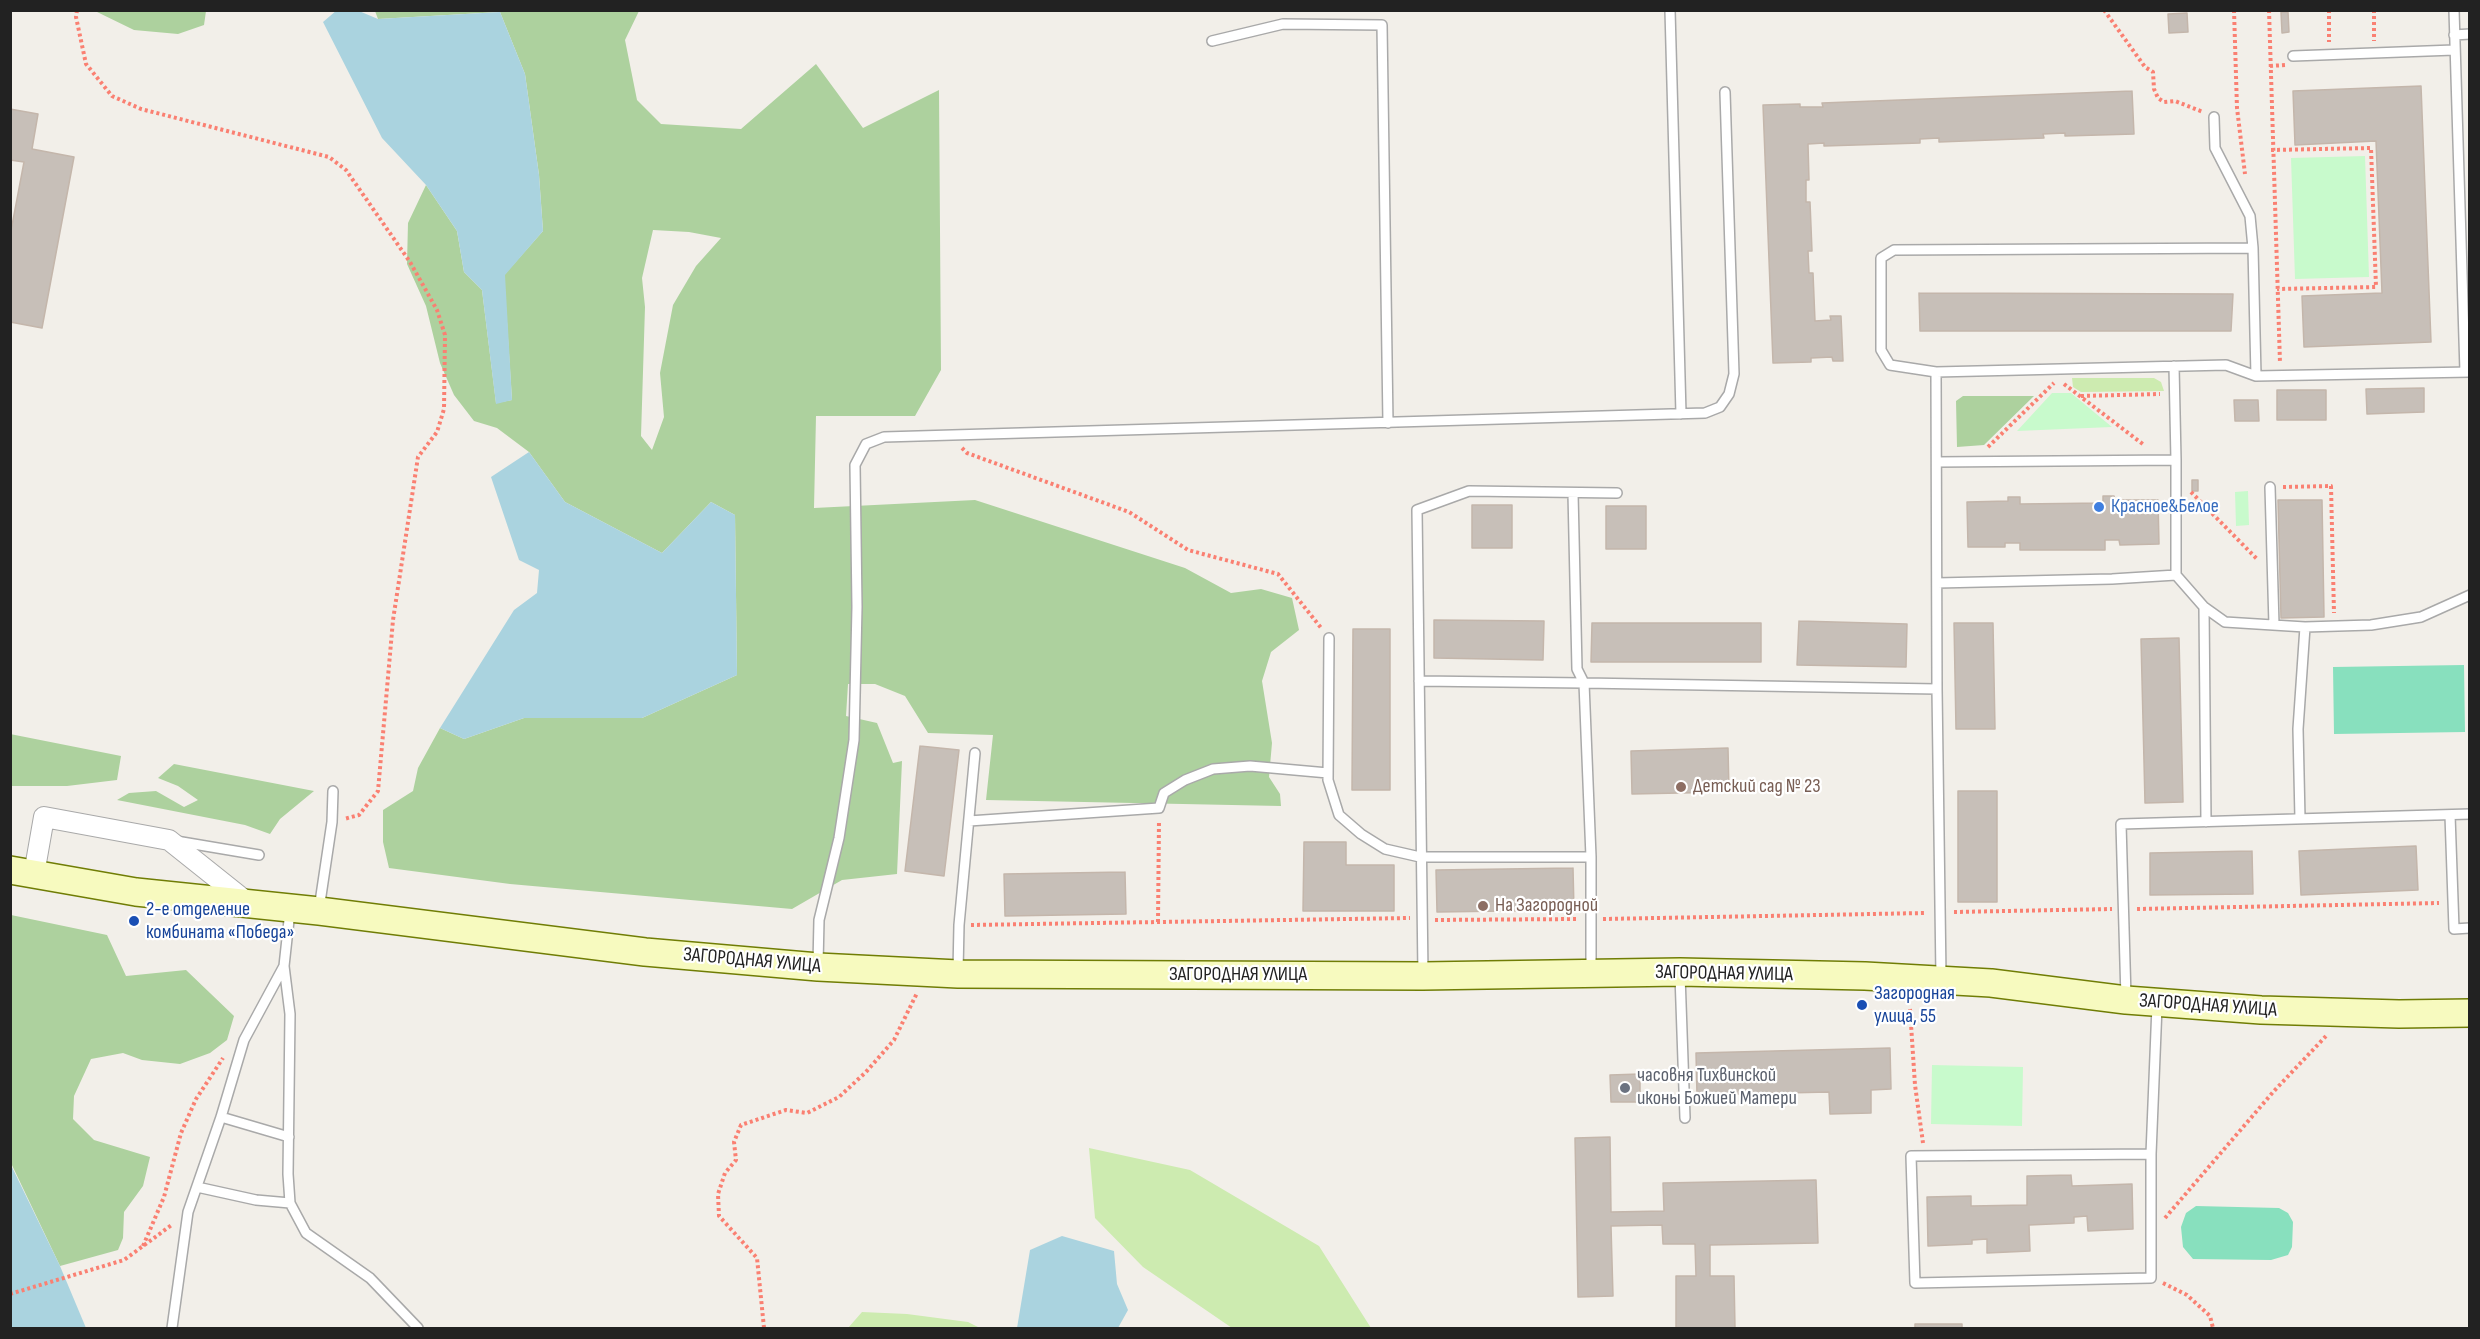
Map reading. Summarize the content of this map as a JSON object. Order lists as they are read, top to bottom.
{
  "streets": {
    "main road": ["ЗАГОРОДНАЯ УЛИЦА"]
  },
  "places": [
    "Красное&Белое",
    "Детский сад № 23",
    "На Загородной",
    "2-е отделение комбината «Победа»",
    "Загородная улица, 55",
    "часовня Тихвинской иконы Божией Матери"
  ]
}
